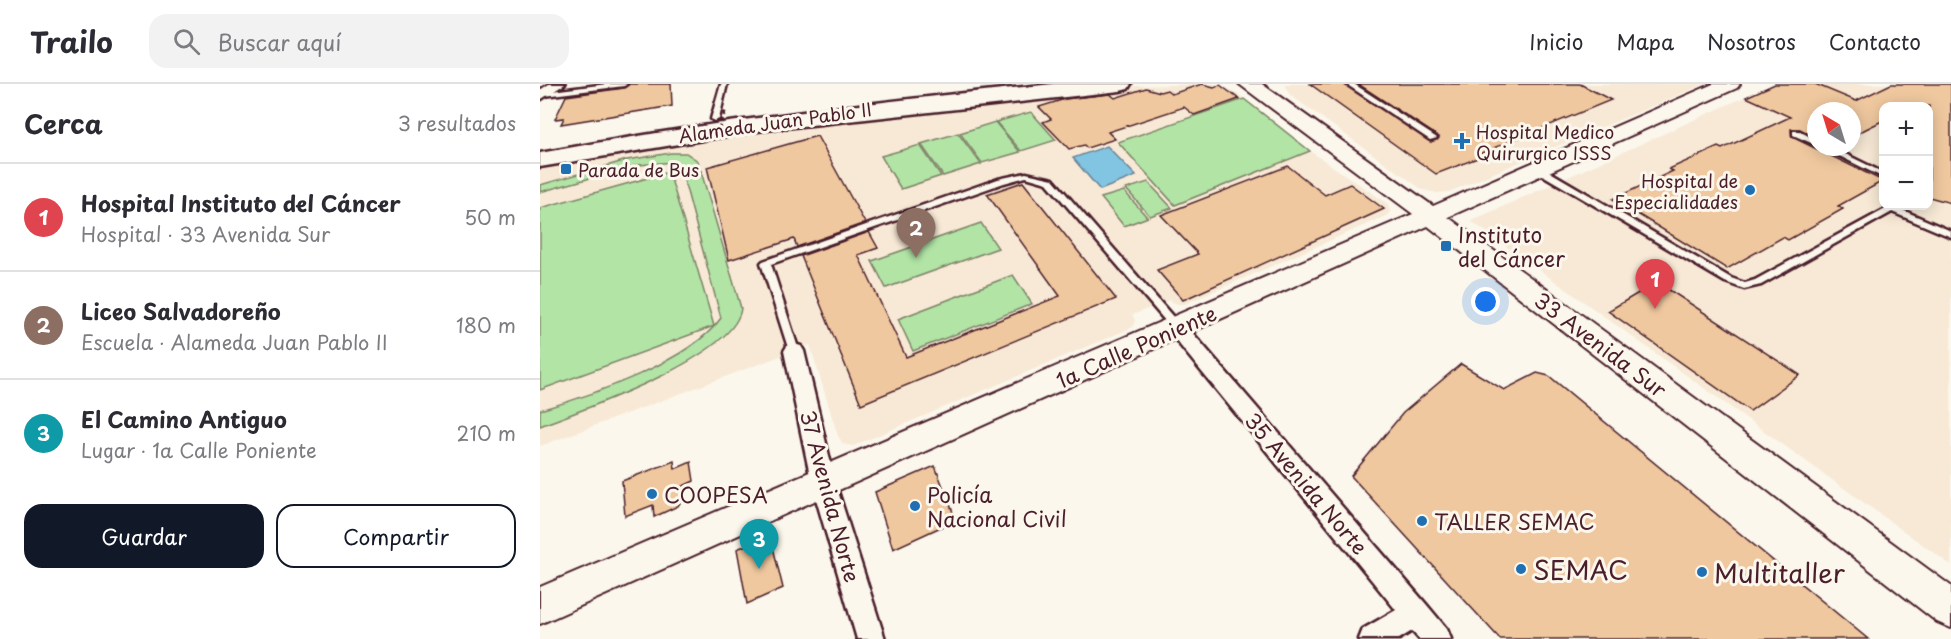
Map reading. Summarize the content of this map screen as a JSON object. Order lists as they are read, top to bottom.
{
  "streets": {
    "main road": ["Alameda Juan Pablo II"],
    "street": [
      "33 Avenida Sur",
      "1a Calle Poniente",
      "35 Avenida Norte",
      "37 Avenida Norte"
    ]
  },
  "crossings": [
    ["33 Avenida Sur", "1a Calle Poniente"],
    ["1a Calle Poniente", "35 Avenida Norte"],
    ["1a Calle Poniente", "37 Avenida Norte"]
  ],
  "places": {
    "health": ["Hospital Medico Quirurgico ISSS"],
    "transit": ["Parada de Bus", "Instituto del Cáncer"],
    "other": [
      "Hospital de Especialidades",
      "COOPESA",
      "Policía Nacional Civil",
      "TALLER SEMAC",
      "SEMAC",
      "Multitaller"
    ]
  },
  "north": "top left",
  "page": {
    "header": "Trailo",
    "search": "Buscar aquí",
    "nav": [
      "Inicio",
      "Mapa",
      "Nosotros",
      "Contacto"
    ],
    "heading": ["Cerca", "3 resultados"],
    "map_buttons": ["+", "−"],
    "list": [
      {
        "mark": "1",
        "name": "Hospital Instituto del Cáncer",
        "note": "Hospital · 33 Avenida Sur",
        "value": "50 m"
      },
      {
        "mark": "2",
        "name": "Liceo Salvadoreño",
        "note": "Escuela · Alameda Juan Pablo II",
        "value": "180 m"
      },
      {
        "mark": "3",
        "name": "El Camino Antiguo",
        "note": "Lugar · 1a Calle Poniente",
        "value": "210 m"
      }
    ],
    "pins": ["2", "1", "3"],
    "buttons": ["Guardar", "Compartir"]
  }
}
